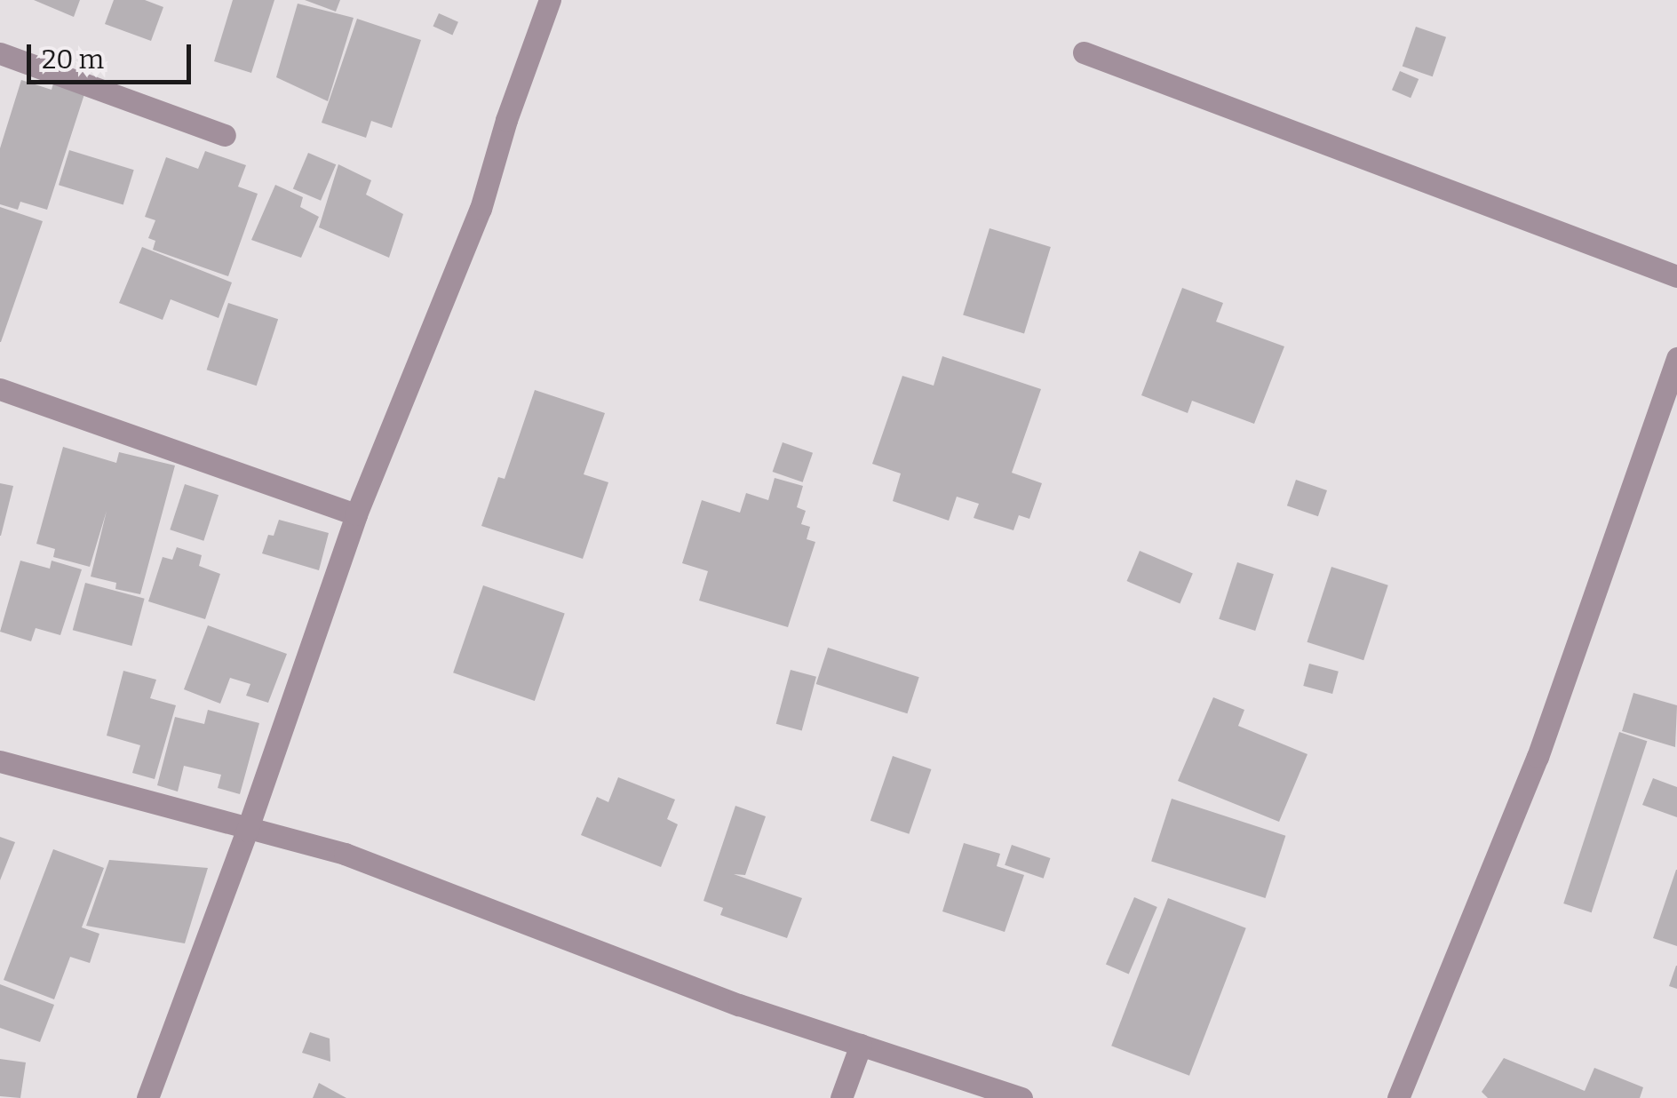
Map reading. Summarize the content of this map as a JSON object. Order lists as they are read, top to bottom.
{
  "scale_bar": "20 m"
}
